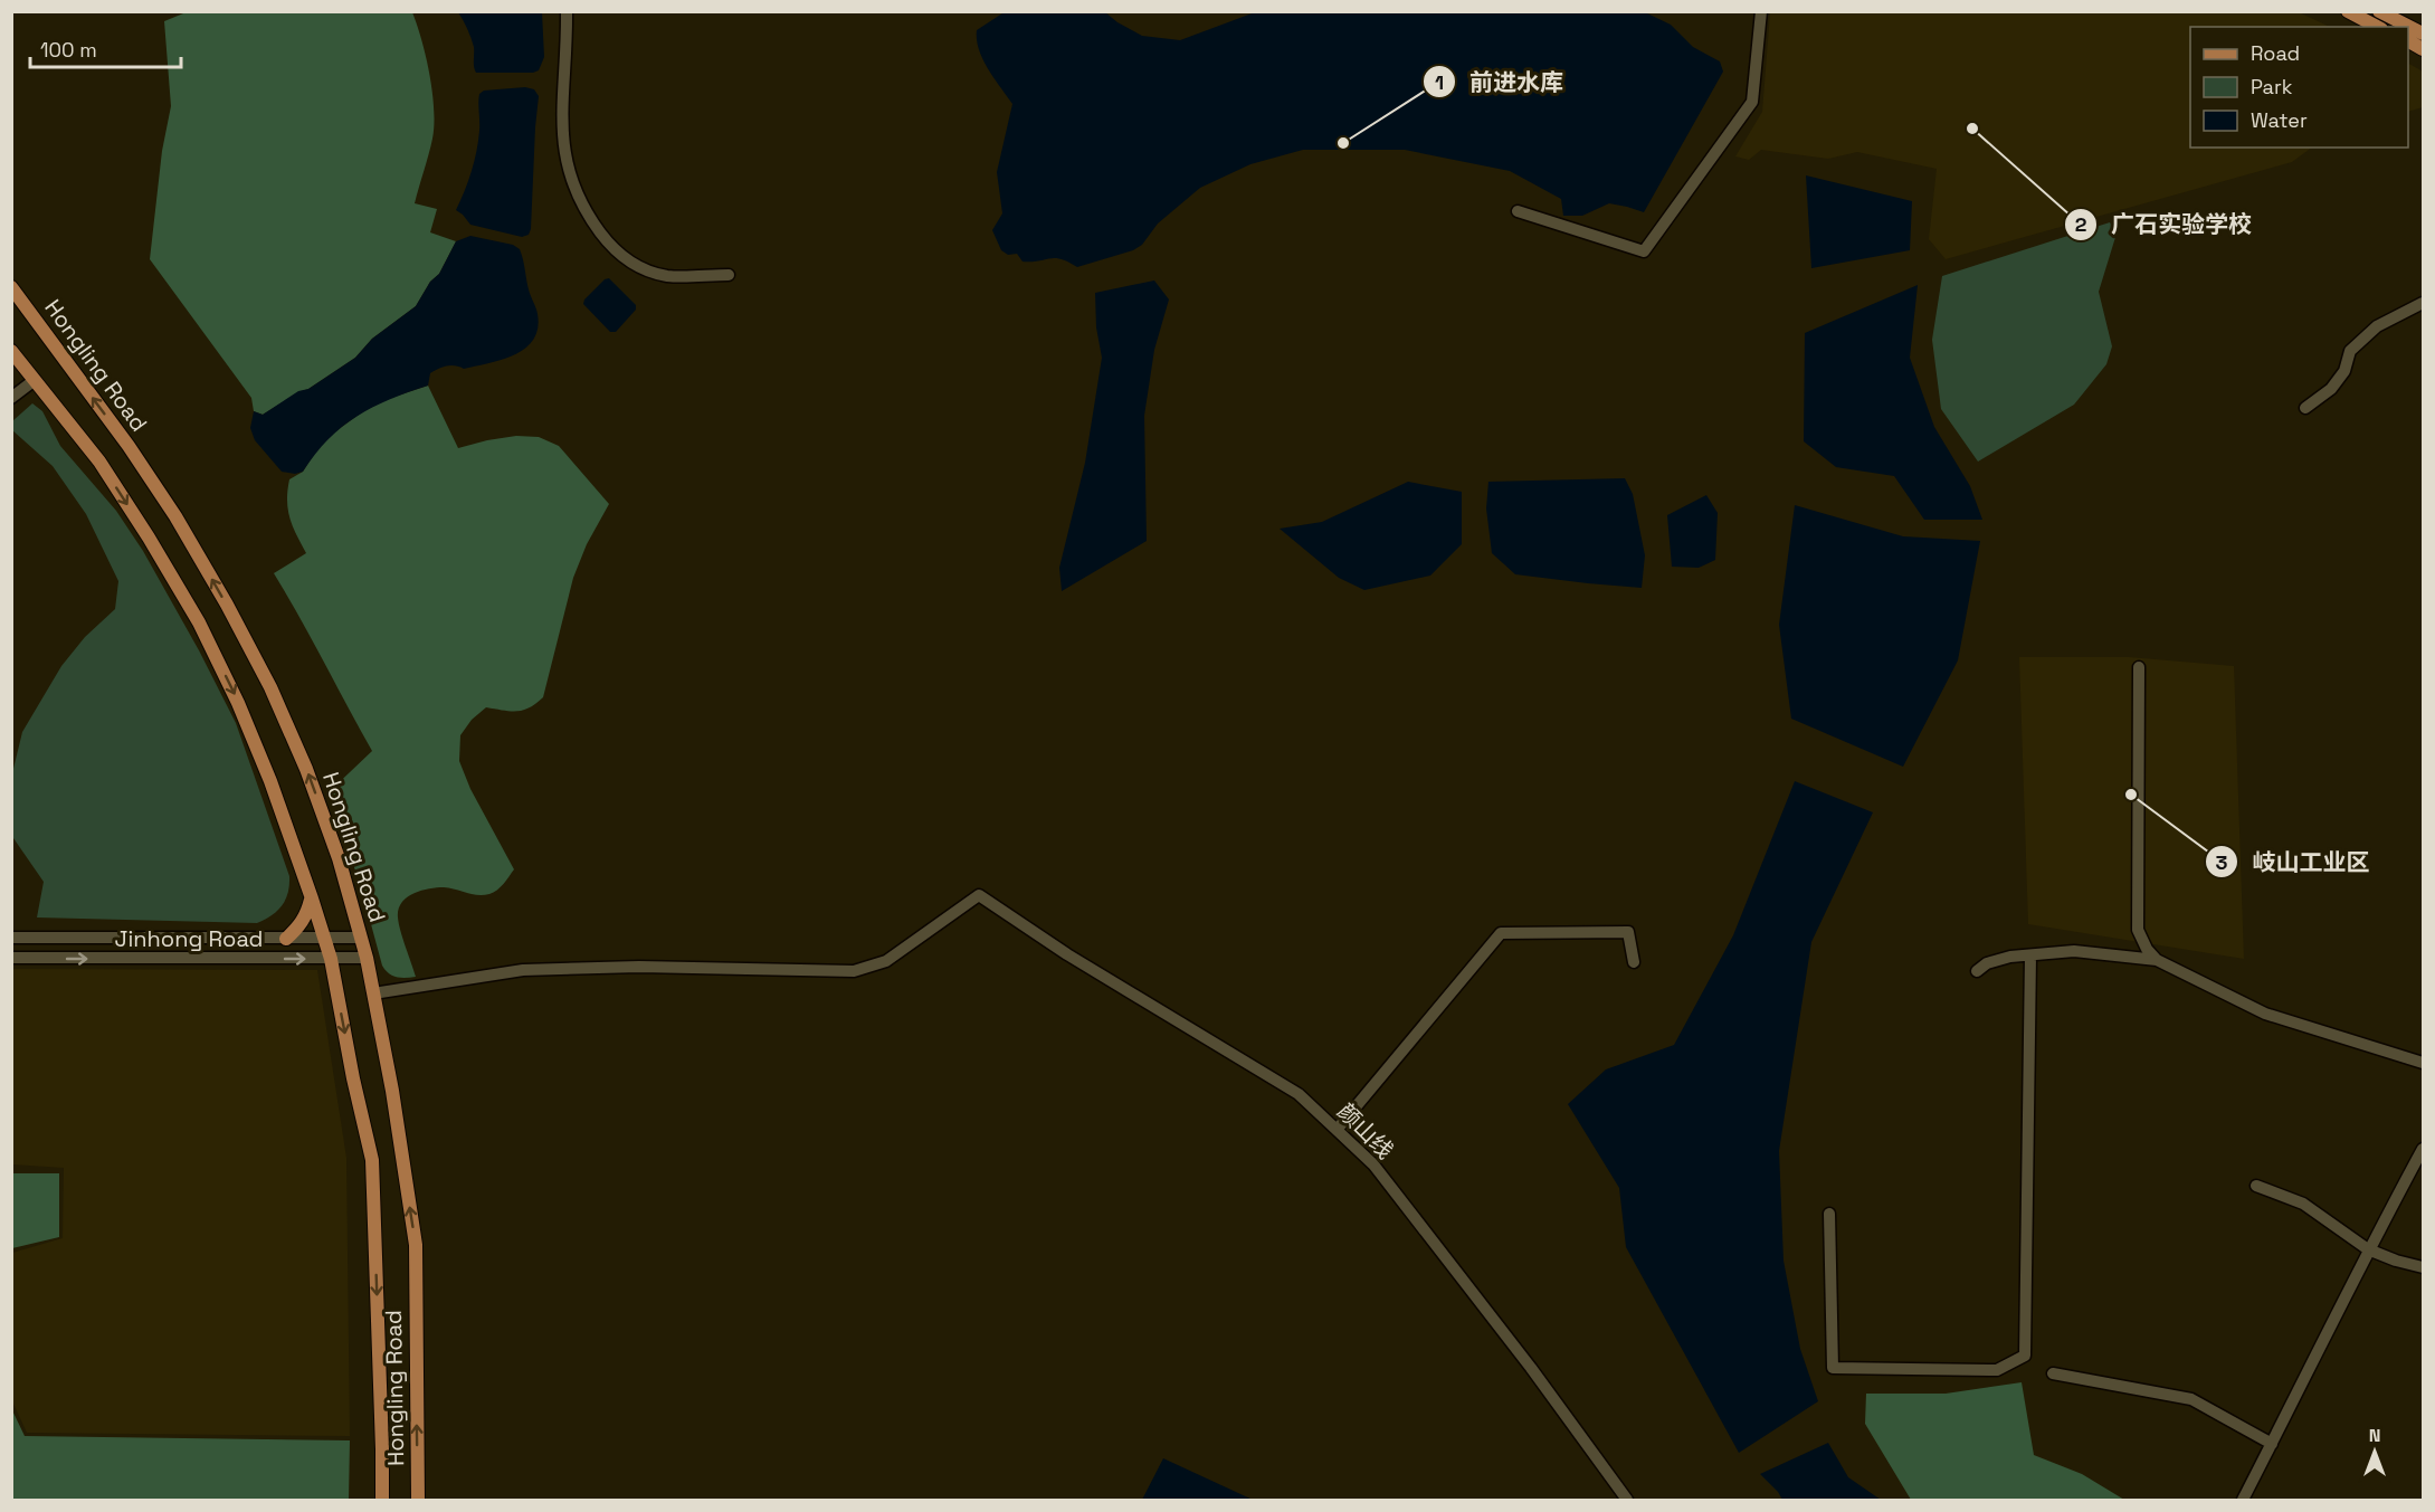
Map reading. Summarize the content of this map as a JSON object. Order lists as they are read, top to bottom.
{
  "streets": {
    "main road": ["Hongling Road"],
    "street": ["Jinhong Road", "颜山线"]
  },
  "crossings": [
    ["Hongling Road", "Jinhong Road"],
    ["Hongling Road", "颜山线"]
  ],
  "places": ["广石实验学校", "前进水库", "岐山工业区"],
  "legend": ["Road", "Park", "Water"],
  "scale_bar": "100 m",
  "north": "top"
}
